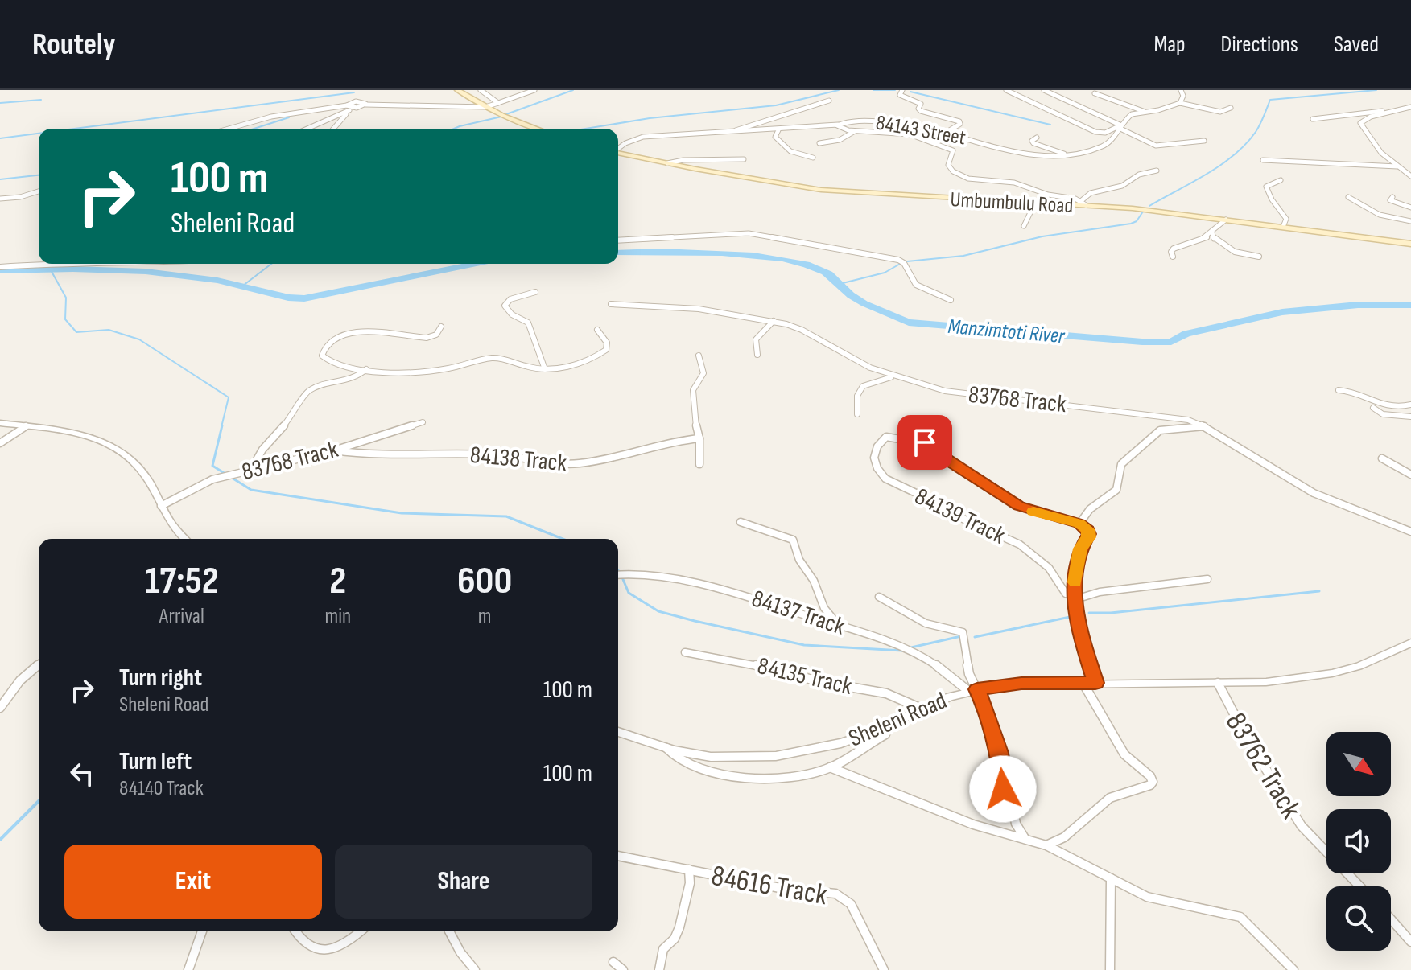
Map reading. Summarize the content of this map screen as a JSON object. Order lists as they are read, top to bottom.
{
  "streets": {
    "main road": ["Umbumbulu Road"],
    "street": [
      "84143 Street",
      "83768 Track",
      "84138 Track",
      "84139 Track",
      "84137 Track",
      "84135 Track",
      "Sheleni Road",
      "83762 Track",
      "84616 Track"
    ]
  },
  "crossings": [
    ["84143 Street", "Umbumbulu Road"],
    ["83768 Track", "84138 Track"],
    ["84137 Track", "Sheleni Road"],
    ["84135 Track", "Sheleni Road"],
    ["Sheleni Road", "83762 Track"]
  ],
  "water": ["Manzimtoti River"],
  "north": "bottom right",
  "page": {
    "header": "Routely",
    "nav": ["Map", "Directions", "Saved"],
    "turn": ["100 m", "Sheleni Road"],
    "eta": [
      "17:52",
      "Arrival",
      "2",
      "min",
      "600",
      "m"
    ],
    "list": [
      {
        "name": "Turn right",
        "note": "Sheleni Road",
        "value": "100 m"
      },
      {
        "name": "Turn left",
        "note": "84140 Track",
        "value": "100 m"
      }
    ],
    "buttons": ["Exit", "Share"]
  }
}
